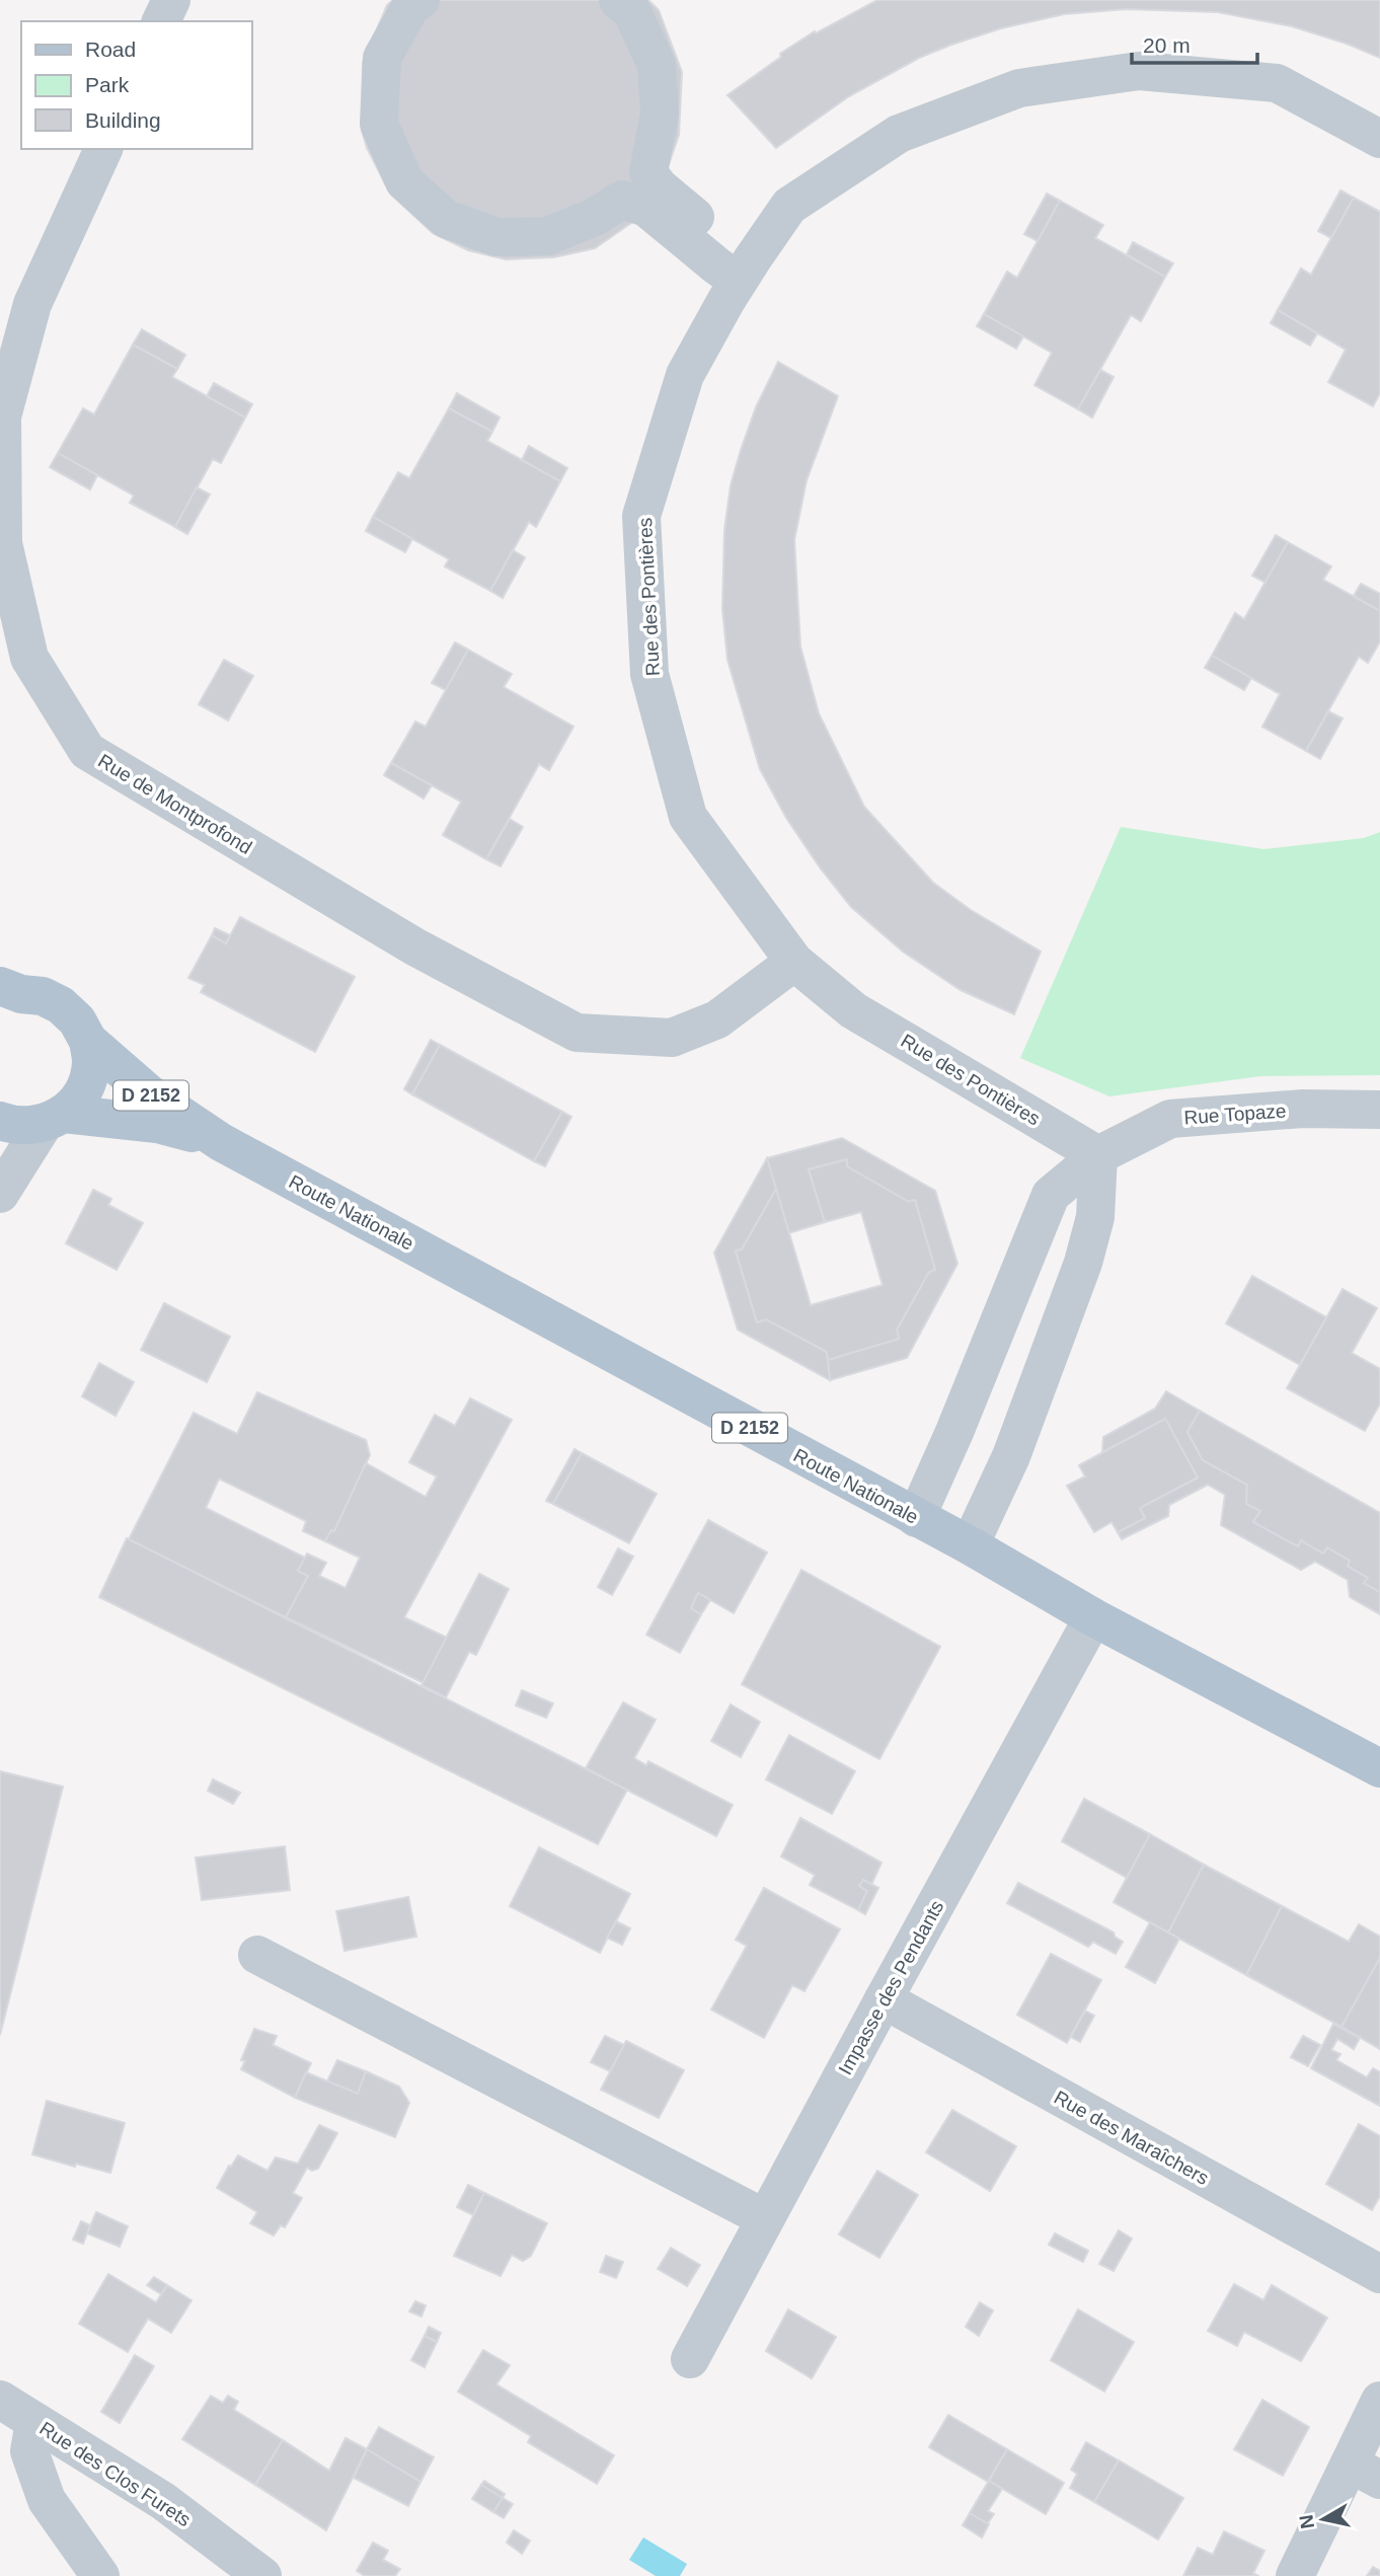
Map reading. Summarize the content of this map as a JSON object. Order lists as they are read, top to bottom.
{
  "streets": {
    "main road": ["D 2152", "Route Nationale"],
    "street": [
      "Rue des Pontières",
      "Rue de Montprofond",
      "Rue Topaze",
      "Impasse des Pendants",
      "Rue des Maraîchers",
      "Rue des Clos Furets"
    ]
  },
  "crossings": [
    ["Rue des Pontières", "Rue de Montprofond"],
    ["Rue des Pontières", "Rue Topaze"],
    ["D 2152", "Route Nationale"],
    ["Rue Topaze", "Route Nationale"],
    ["Route Nationale", "Impasse des Pendants"],
    ["Impasse des Pendants", "Rue des Maraîchers"]
  ],
  "legend": ["Road", "Park", "Building"],
  "scale_bar": "20 m",
  "north": "left"
}
